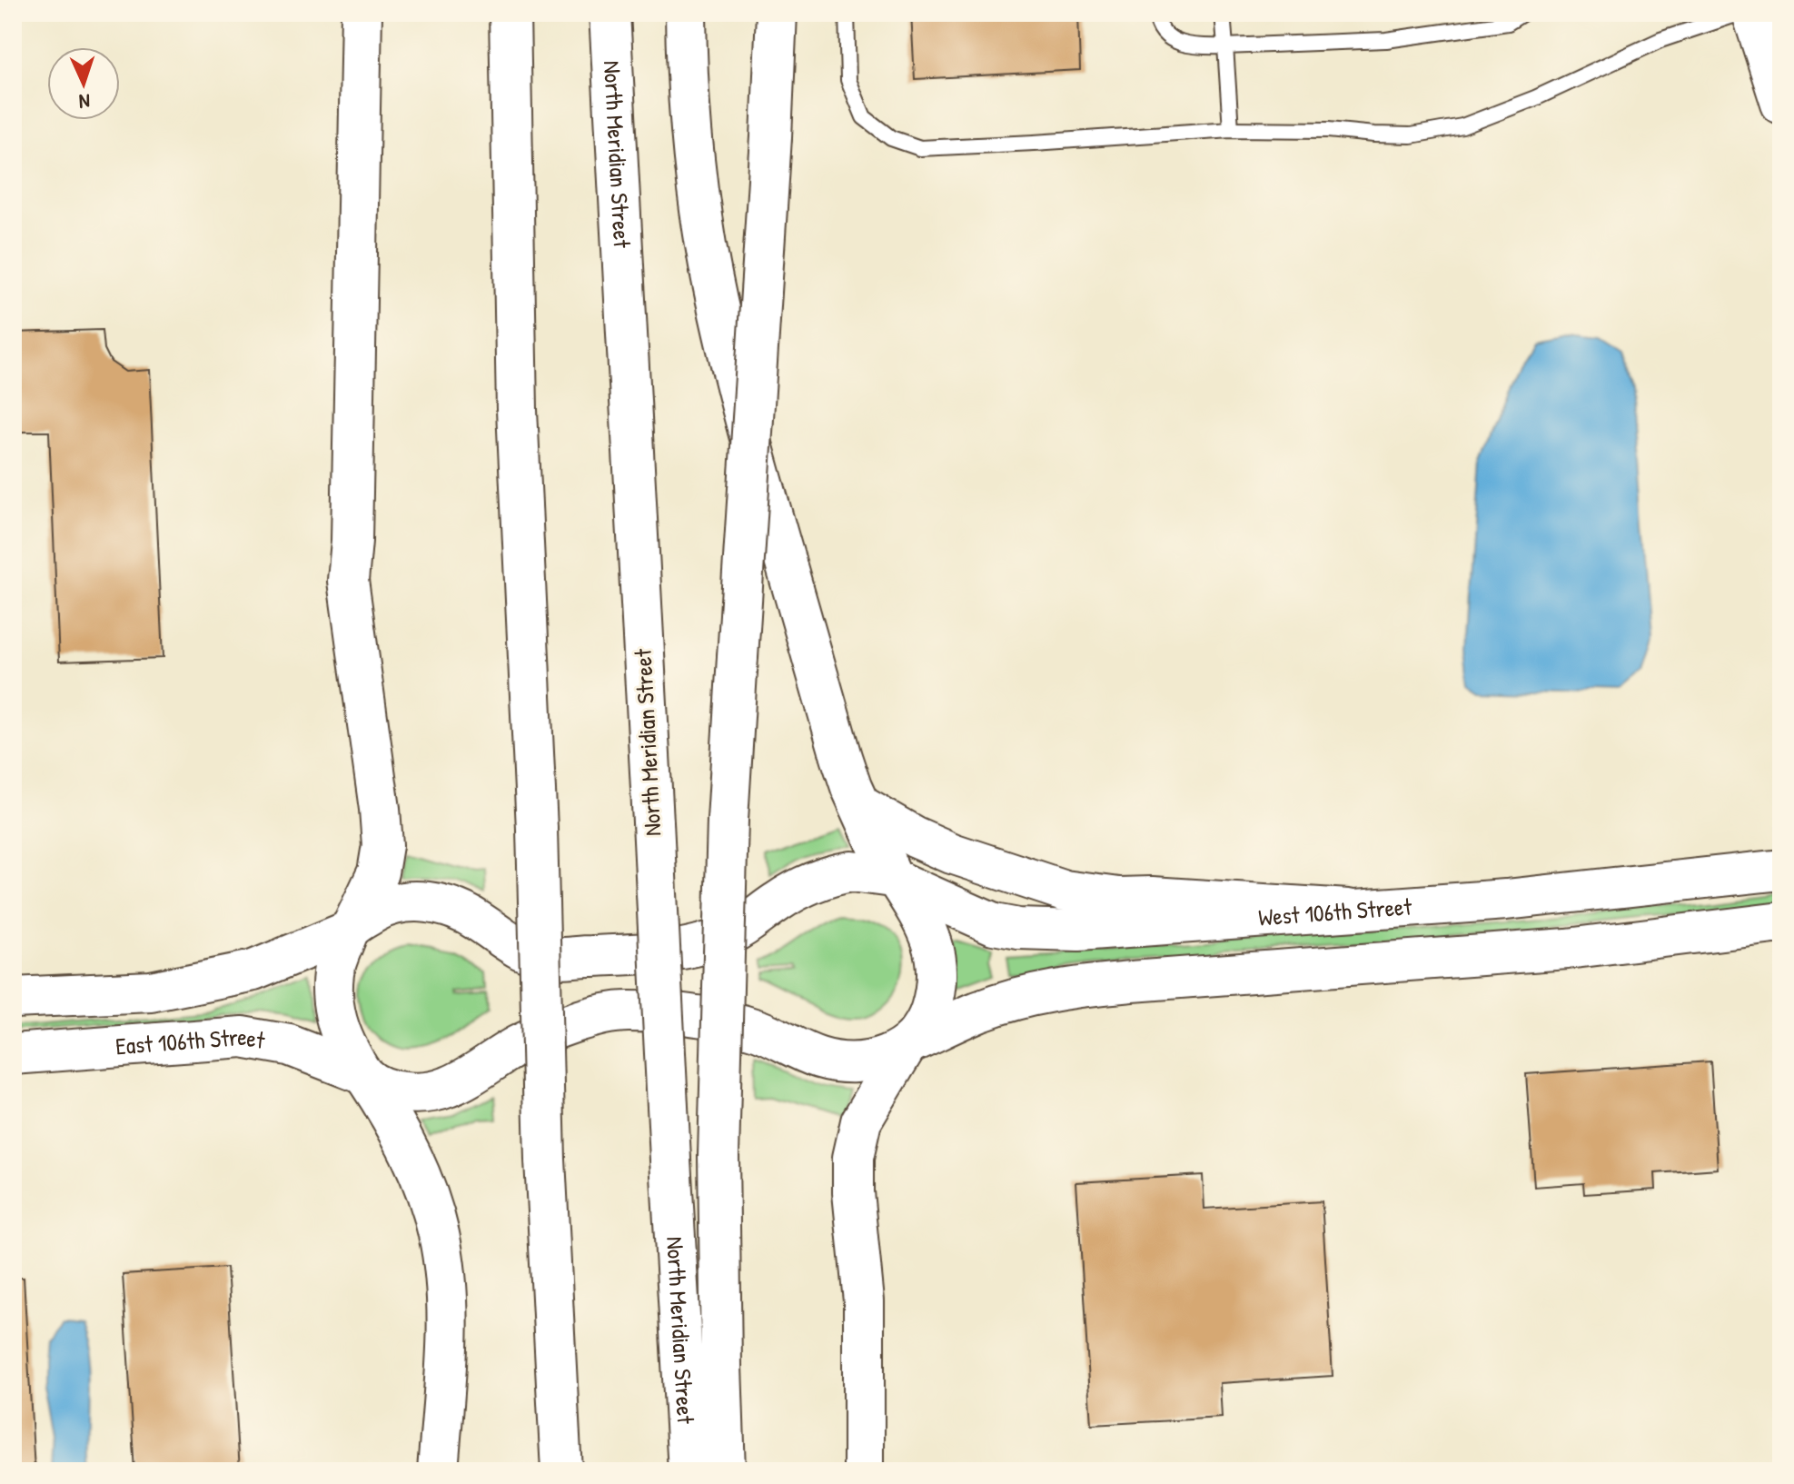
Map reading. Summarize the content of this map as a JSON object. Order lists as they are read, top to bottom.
{
  "streets": {
    "main road": ["North Meridian Street", "West 106th Street", "East 106th Street"]
  },
  "north": "bottom"
}
